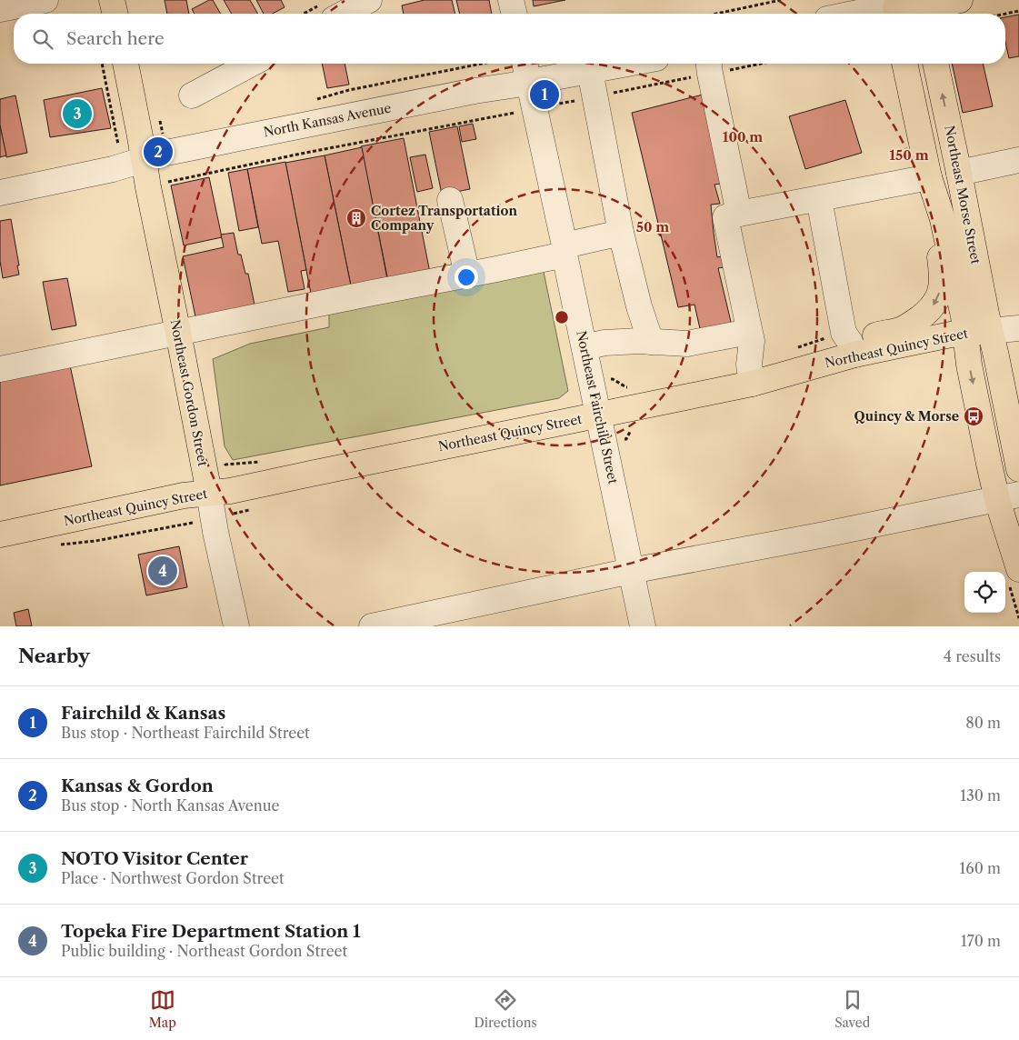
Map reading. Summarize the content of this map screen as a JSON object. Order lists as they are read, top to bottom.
{
  "streets": {
    "main road": ["Northeast Morse Street", "Northeast Quincy Street", "Northeast Gordon Street"],
    "street": ["North Kansas Avenue", "Northeast Fairchild Street"]
  },
  "crossings": [
    ["North Kansas Avenue", "Northeast Gordon Street"],
    ["North Kansas Avenue", "Northeast Fairchild Street"],
    ["Northeast Morse Street", "Northeast Quincy Street"],
    ["Northeast Quincy Street", "Northeast Gordon Street"],
    ["Northeast Quincy Street", "Northeast Fairchild Street"]
  ],
  "places": {
    "building": ["Cortez Transportation Company"],
    "bus stop": ["Quincy & Morse"]
  },
  "page": {
    "search": "Search here",
    "pins": [
      "1",
      "3",
      "2",
      "4"
    ],
    "heading": ["Nearby", "4 results"],
    "list": [
      {
        "mark": "1",
        "name": "Fairchild & Kansas",
        "note": "Bus stop · Northeast Fairchild Street",
        "value": "80 m"
      },
      {
        "mark": "2",
        "name": "Kansas & Gordon",
        "note": "Bus stop · North Kansas Avenue",
        "value": "130 m"
      },
      {
        "mark": "3",
        "name": "NOTO Visitor Center",
        "note": "Place · Northwest Gordon Street",
        "value": "160 m"
      },
      {
        "mark": "4",
        "name": "Topeka Fire Department Station 1",
        "note": "Public building · Northeast Gordon Street",
        "value": "170 m"
      }
    ],
    "nav": ["Map", "Directions", "Saved"]
  },
  "rings": ["100 m", "150 m", "50 m"]
}
